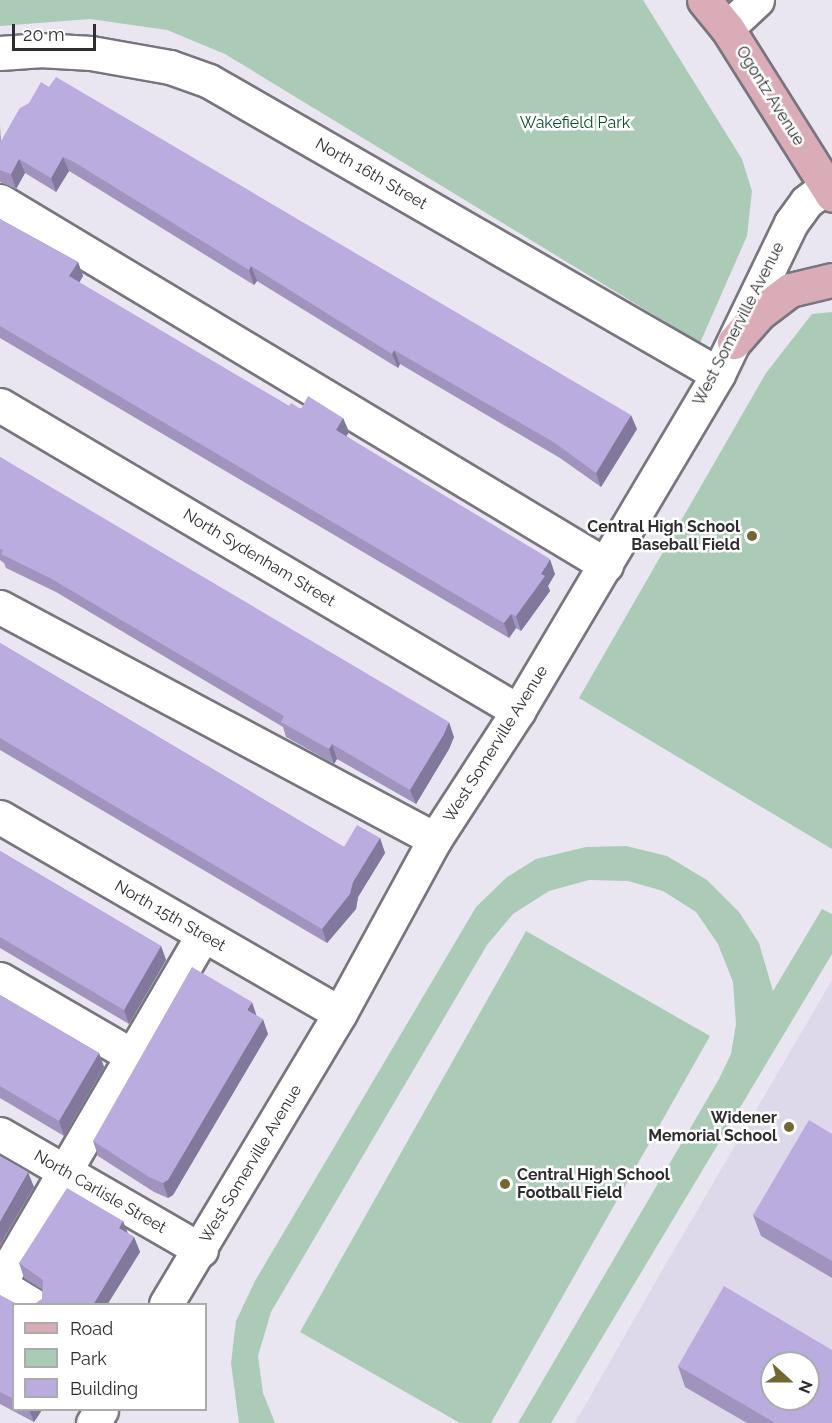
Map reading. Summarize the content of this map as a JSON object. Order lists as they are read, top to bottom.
{
  "streets": {
    "main road": ["Ogontz Avenue"],
    "street": [
      "North 16th Street",
      "West Somerville Avenue",
      "North Sydenham Street",
      "North 15th Street",
      "North Carlisle Street"
    ]
  },
  "crossings": [
    ["Ogontz Avenue", "West Somerville Avenue"],
    ["North 16th Street", "West Somerville Avenue"],
    ["West Somerville Avenue", "North Sydenham Street"],
    ["West Somerville Avenue", "North 15th Street"],
    ["West Somerville Avenue", "North Carlisle Street"]
  ],
  "parks": ["Wakefield Park"],
  "places": ["Central High School Baseball Field", "Widener Memorial School", "Central High School Football Field"],
  "legend": ["Road", "Park", "Building"],
  "scale_bar": "20 m",
  "north": "right"
}
